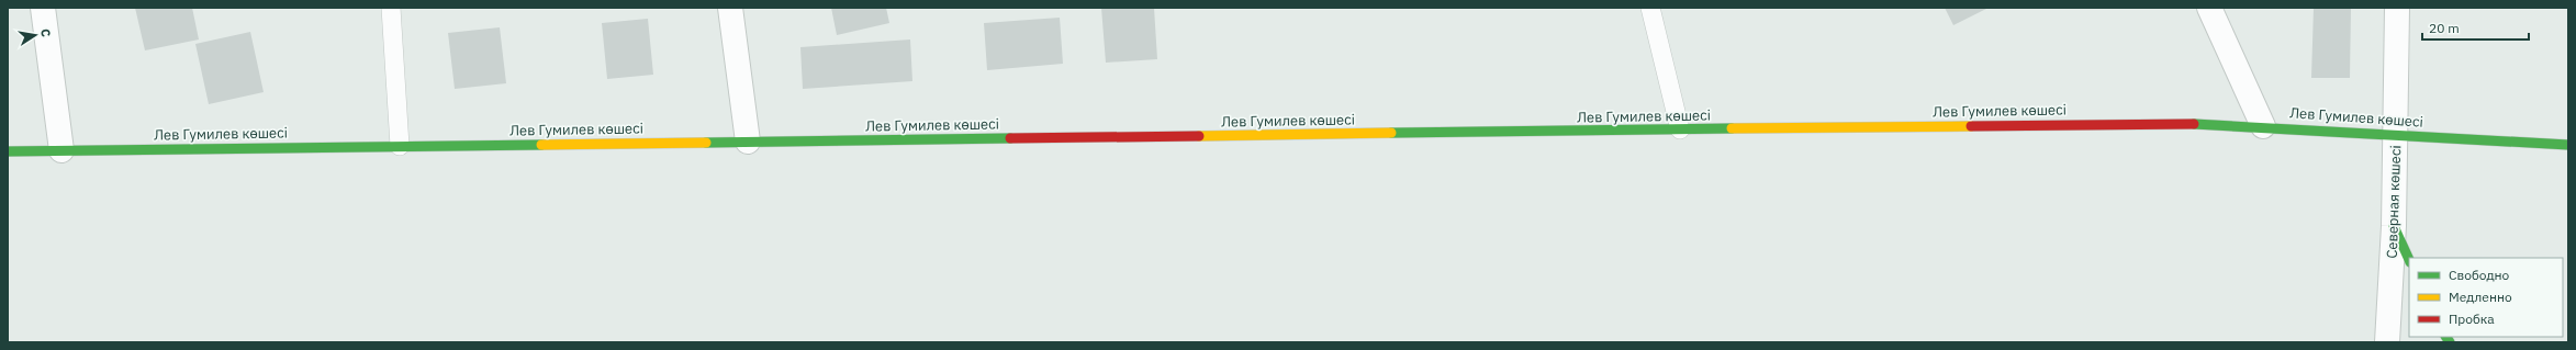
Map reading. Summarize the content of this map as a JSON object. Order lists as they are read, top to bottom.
{
  "streets": {
    "main road": ["Лев Гумилев көшесі"],
    "street": ["Северная көшесі"]
  },
  "crossings": [
    ["Лев Гумилев көшесі", "Северная көшесі"]
  ],
  "legend": ["Свободно", "Медленно", "Пробка"],
  "scale_bar": "20 m",
  "north": "right"
}
